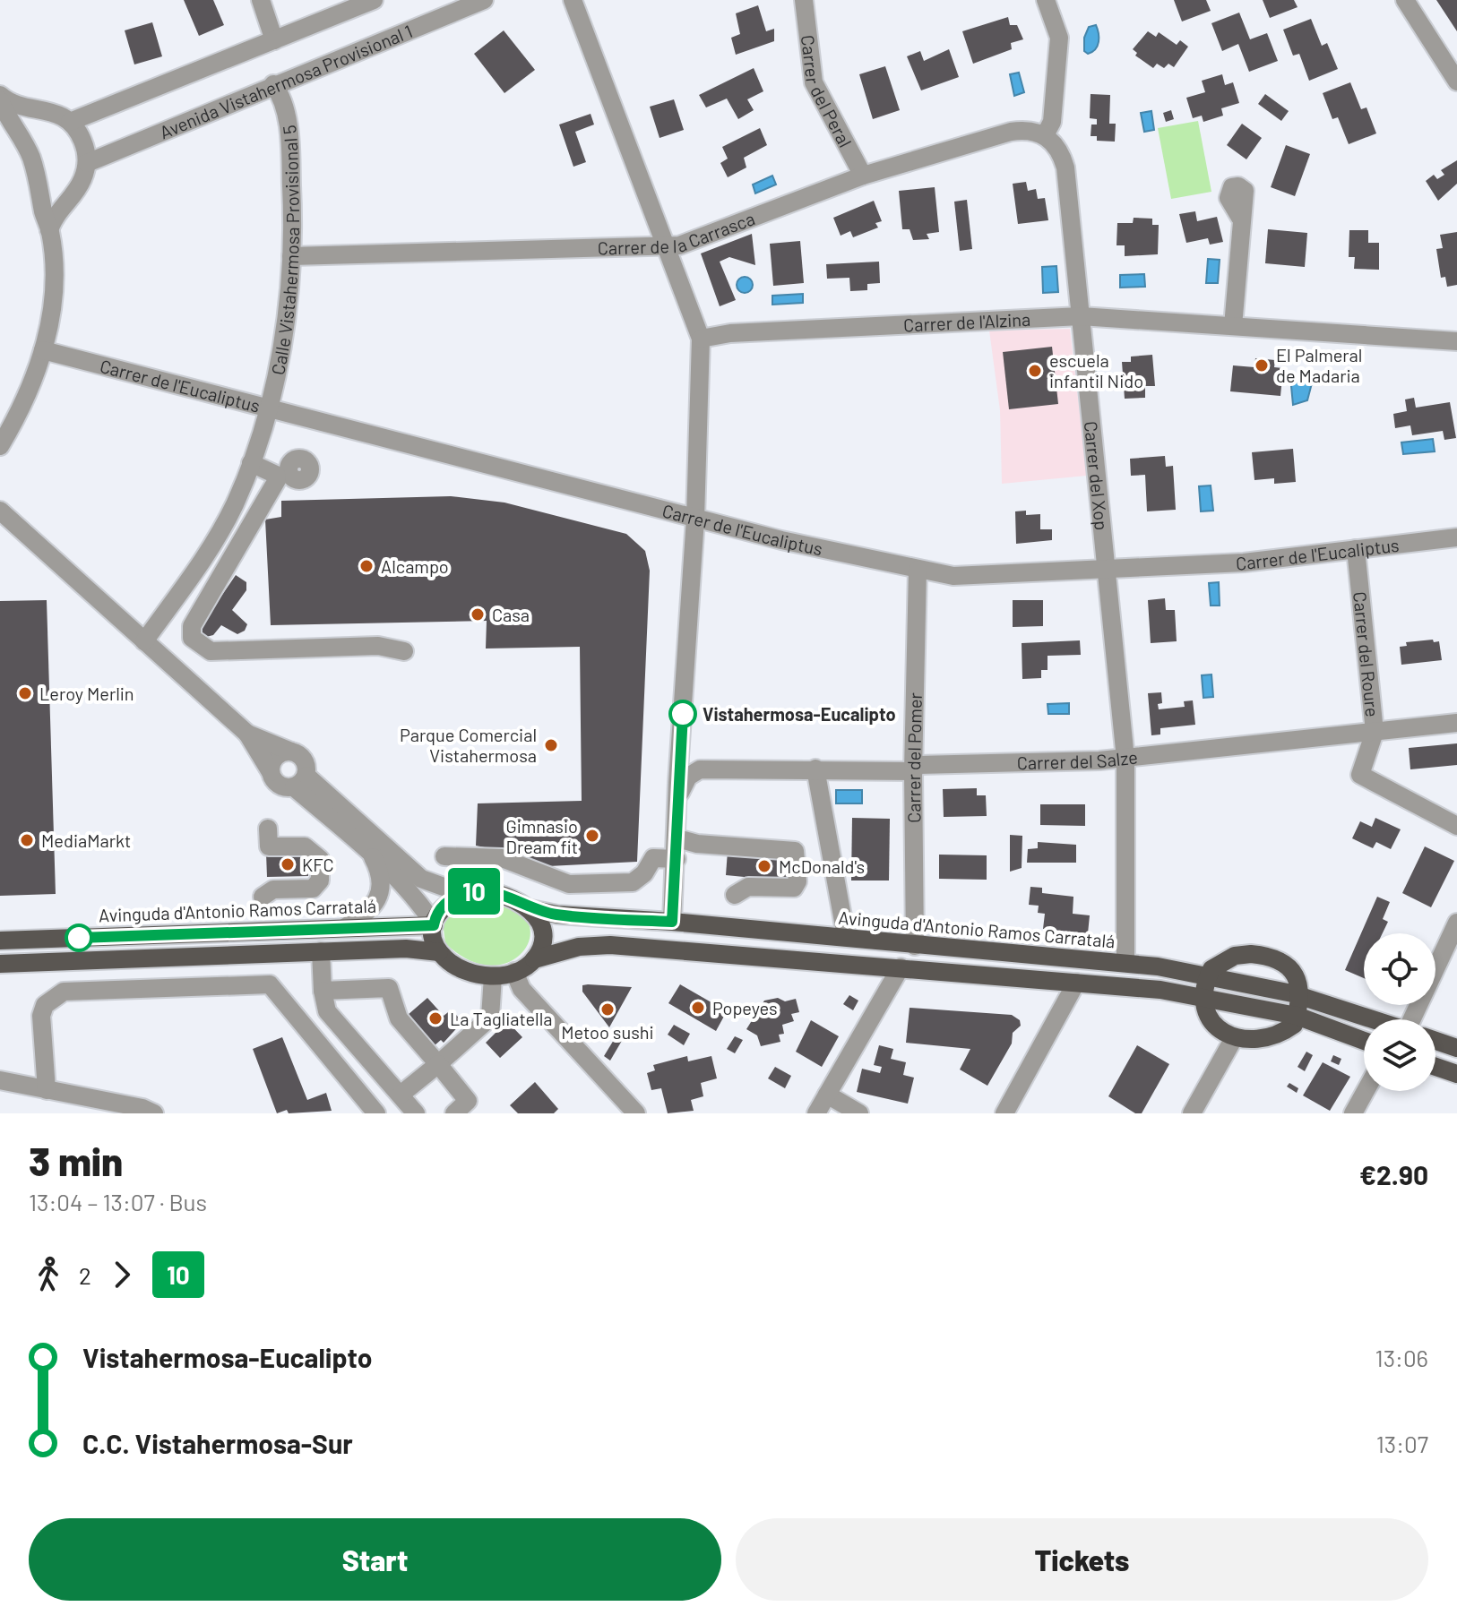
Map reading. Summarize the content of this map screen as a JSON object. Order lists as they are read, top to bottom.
{
  "streets": {
    "main road": ["Avinguda d'Antonio Ramos Carratalá"],
    "street": [
      "Avenida Vistahermosa Provisional 1",
      "Carrer del Peral",
      "Carrer de la Carrasca",
      "Calle Vistahermosa Provisional 5",
      "Carrer de l'Alzina",
      "Carrer de l'Eucaliptus",
      "Carrer del Xop",
      "Carrer del Roure",
      "Carrer del Pomer",
      "Carrer del Salze"
    ]
  },
  "crossings": [
    ["Avenida Vistahermosa Provisional 1", "Calle Vistahermosa Provisional 5"],
    ["Carrer del Peral", "Carrer de la Carrasca"],
    ["Carrer de la Carrasca", "Calle Vistahermosa Provisional 5"],
    ["Carrer de la Carrasca", "Carrer del Xop"],
    ["Calle Vistahermosa Provisional 5", "Carrer de l'Eucaliptus"],
    ["Carrer de l'Alzina", "Carrer del Xop"],
    ["Carrer de l'Eucaliptus", "Carrer del Xop"],
    ["Carrer de l'Eucaliptus", "Carrer del Roure"],
    ["Carrer de l'Eucaliptus", "Carrer del Pomer"],
    ["Carrer del Xop", "Carrer del Salze"],
    ["Carrer del Xop", "Avinguda d'Antonio Ramos Carratalá"],
    ["Carrer del Roure", "Carrer del Salze"],
    ["Carrer del Pomer", "Carrer del Salze"],
    ["Carrer del Pomer", "Avinguda d'Antonio Ramos Carratalá"]
  ],
  "places": [
    "El Palmeral de Madaria",
    "escuela infantil Nido",
    "Alcampo",
    "Casa",
    "Leroy Merlin",
    "Vistahermosa-Eucalipto",
    "Parque Comercial Vistahermosa",
    "Gimnasio Dream fit",
    "MediaMarkt",
    "KFC",
    "McDonald's",
    "Popeyes",
    "Metoo sushi",
    "La Tagliatella"
  ],
  "lines": ["bus line 10"],
  "page": {
    "on_map": "10",
    "heading": ["3 min", "13:04 – 13:07 · Bus", "€2.90"],
    "legs": ["2", "10"],
    "list": [
      {
        "name": "Vistahermosa-Eucalipto",
        "value": "13:06"
      },
      {
        "name": "C.C. Vistahermosa-Sur",
        "value": "13:07"
      }
    ],
    "buttons": ["Start", "Tickets"]
  }
}
